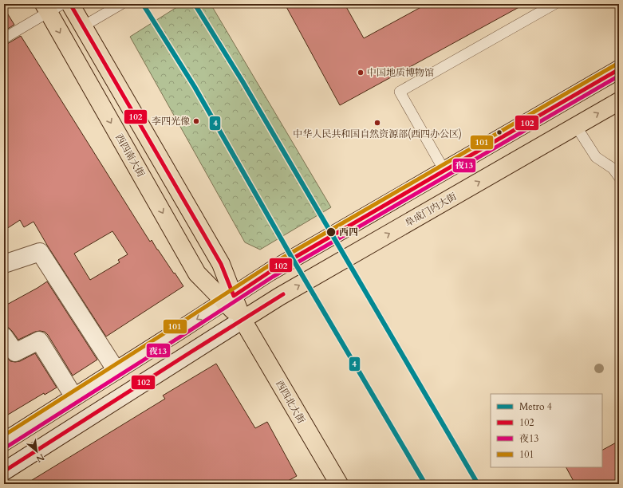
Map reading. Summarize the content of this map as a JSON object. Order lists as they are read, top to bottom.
{
  "streets": {
    "main road": ["西四南大街", "阜成门内大街", "西四北大街"]
  },
  "crossings": [
    ["西四南大街", "西四北大街"],
    ["阜成门内大街", "西四北大街"]
  ],
  "places": [
    "中国地质博物馆",
    "李四光像",
    "中华人民共和国自然资源部(西四办公区)",
    "西四"
  ],
  "lines": [
    "metro line 4",
    "transit line 102",
    "transit line 101",
    "transit line 夜13"
  ],
  "legend": [
    "Metro 4",
    "102",
    "夜13",
    "101"
  ],
  "north": "bottom right"
}
